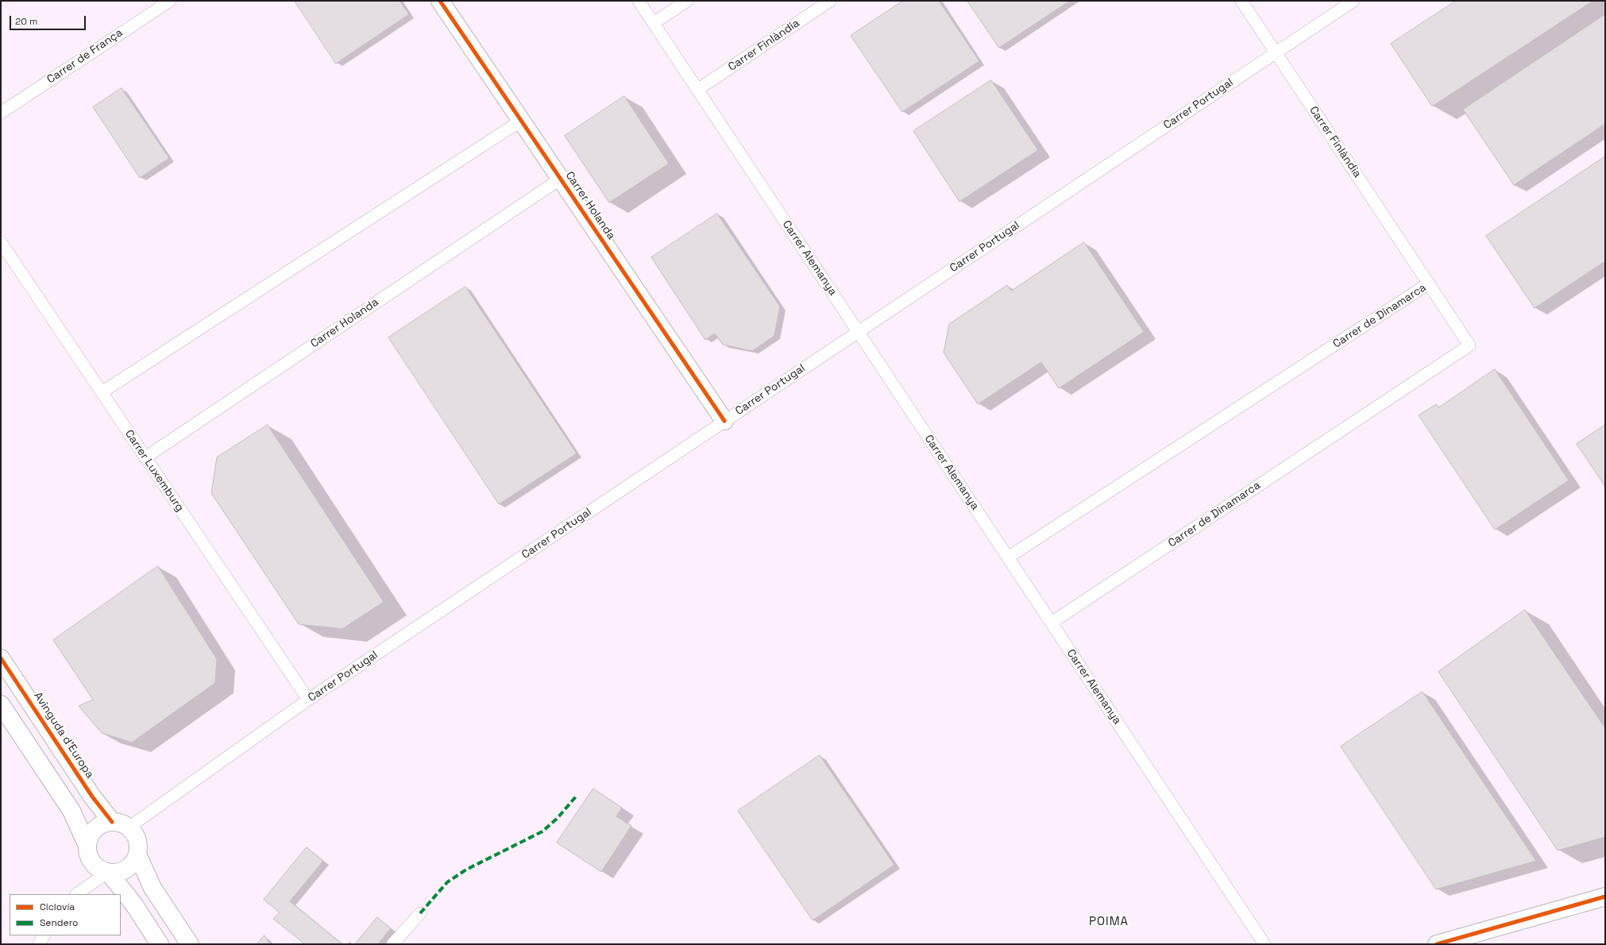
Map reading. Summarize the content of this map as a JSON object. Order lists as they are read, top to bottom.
{
  "streets": {
    "street": ["Carrer Holanda", "Avinguda d'Europa"],
    "lane": [
      "Carrer Finlàndia",
      "Carrer de França",
      "Carrer Portugal",
      "Carrer Alemanya",
      "Carrer de Dinamarca",
      "Carrer Luxemburg"
    ]
  },
  "crossings": [
    ["Carrer Finlàndia", "Carrer Portugal"],
    ["Carrer Finlàndia", "Carrer Alemanya"],
    ["Carrer Finlàndia", "Carrer de Dinamarca"],
    ["Carrer Portugal", "Carrer Holanda"],
    ["Carrer Portugal", "Carrer Alemanya"],
    ["Carrer Portugal", "Carrer Luxemburg"],
    ["Carrer Portugal", "Avinguda d'Europa"],
    ["Carrer Holanda", "Carrer Luxemburg"],
    ["Carrer Alemanya", "Carrer de Dinamarca"]
  ],
  "districts": ["POIMA"],
  "legend": ["Ciclovía", "Sendero"],
  "scale_bar": "20 m"
}
